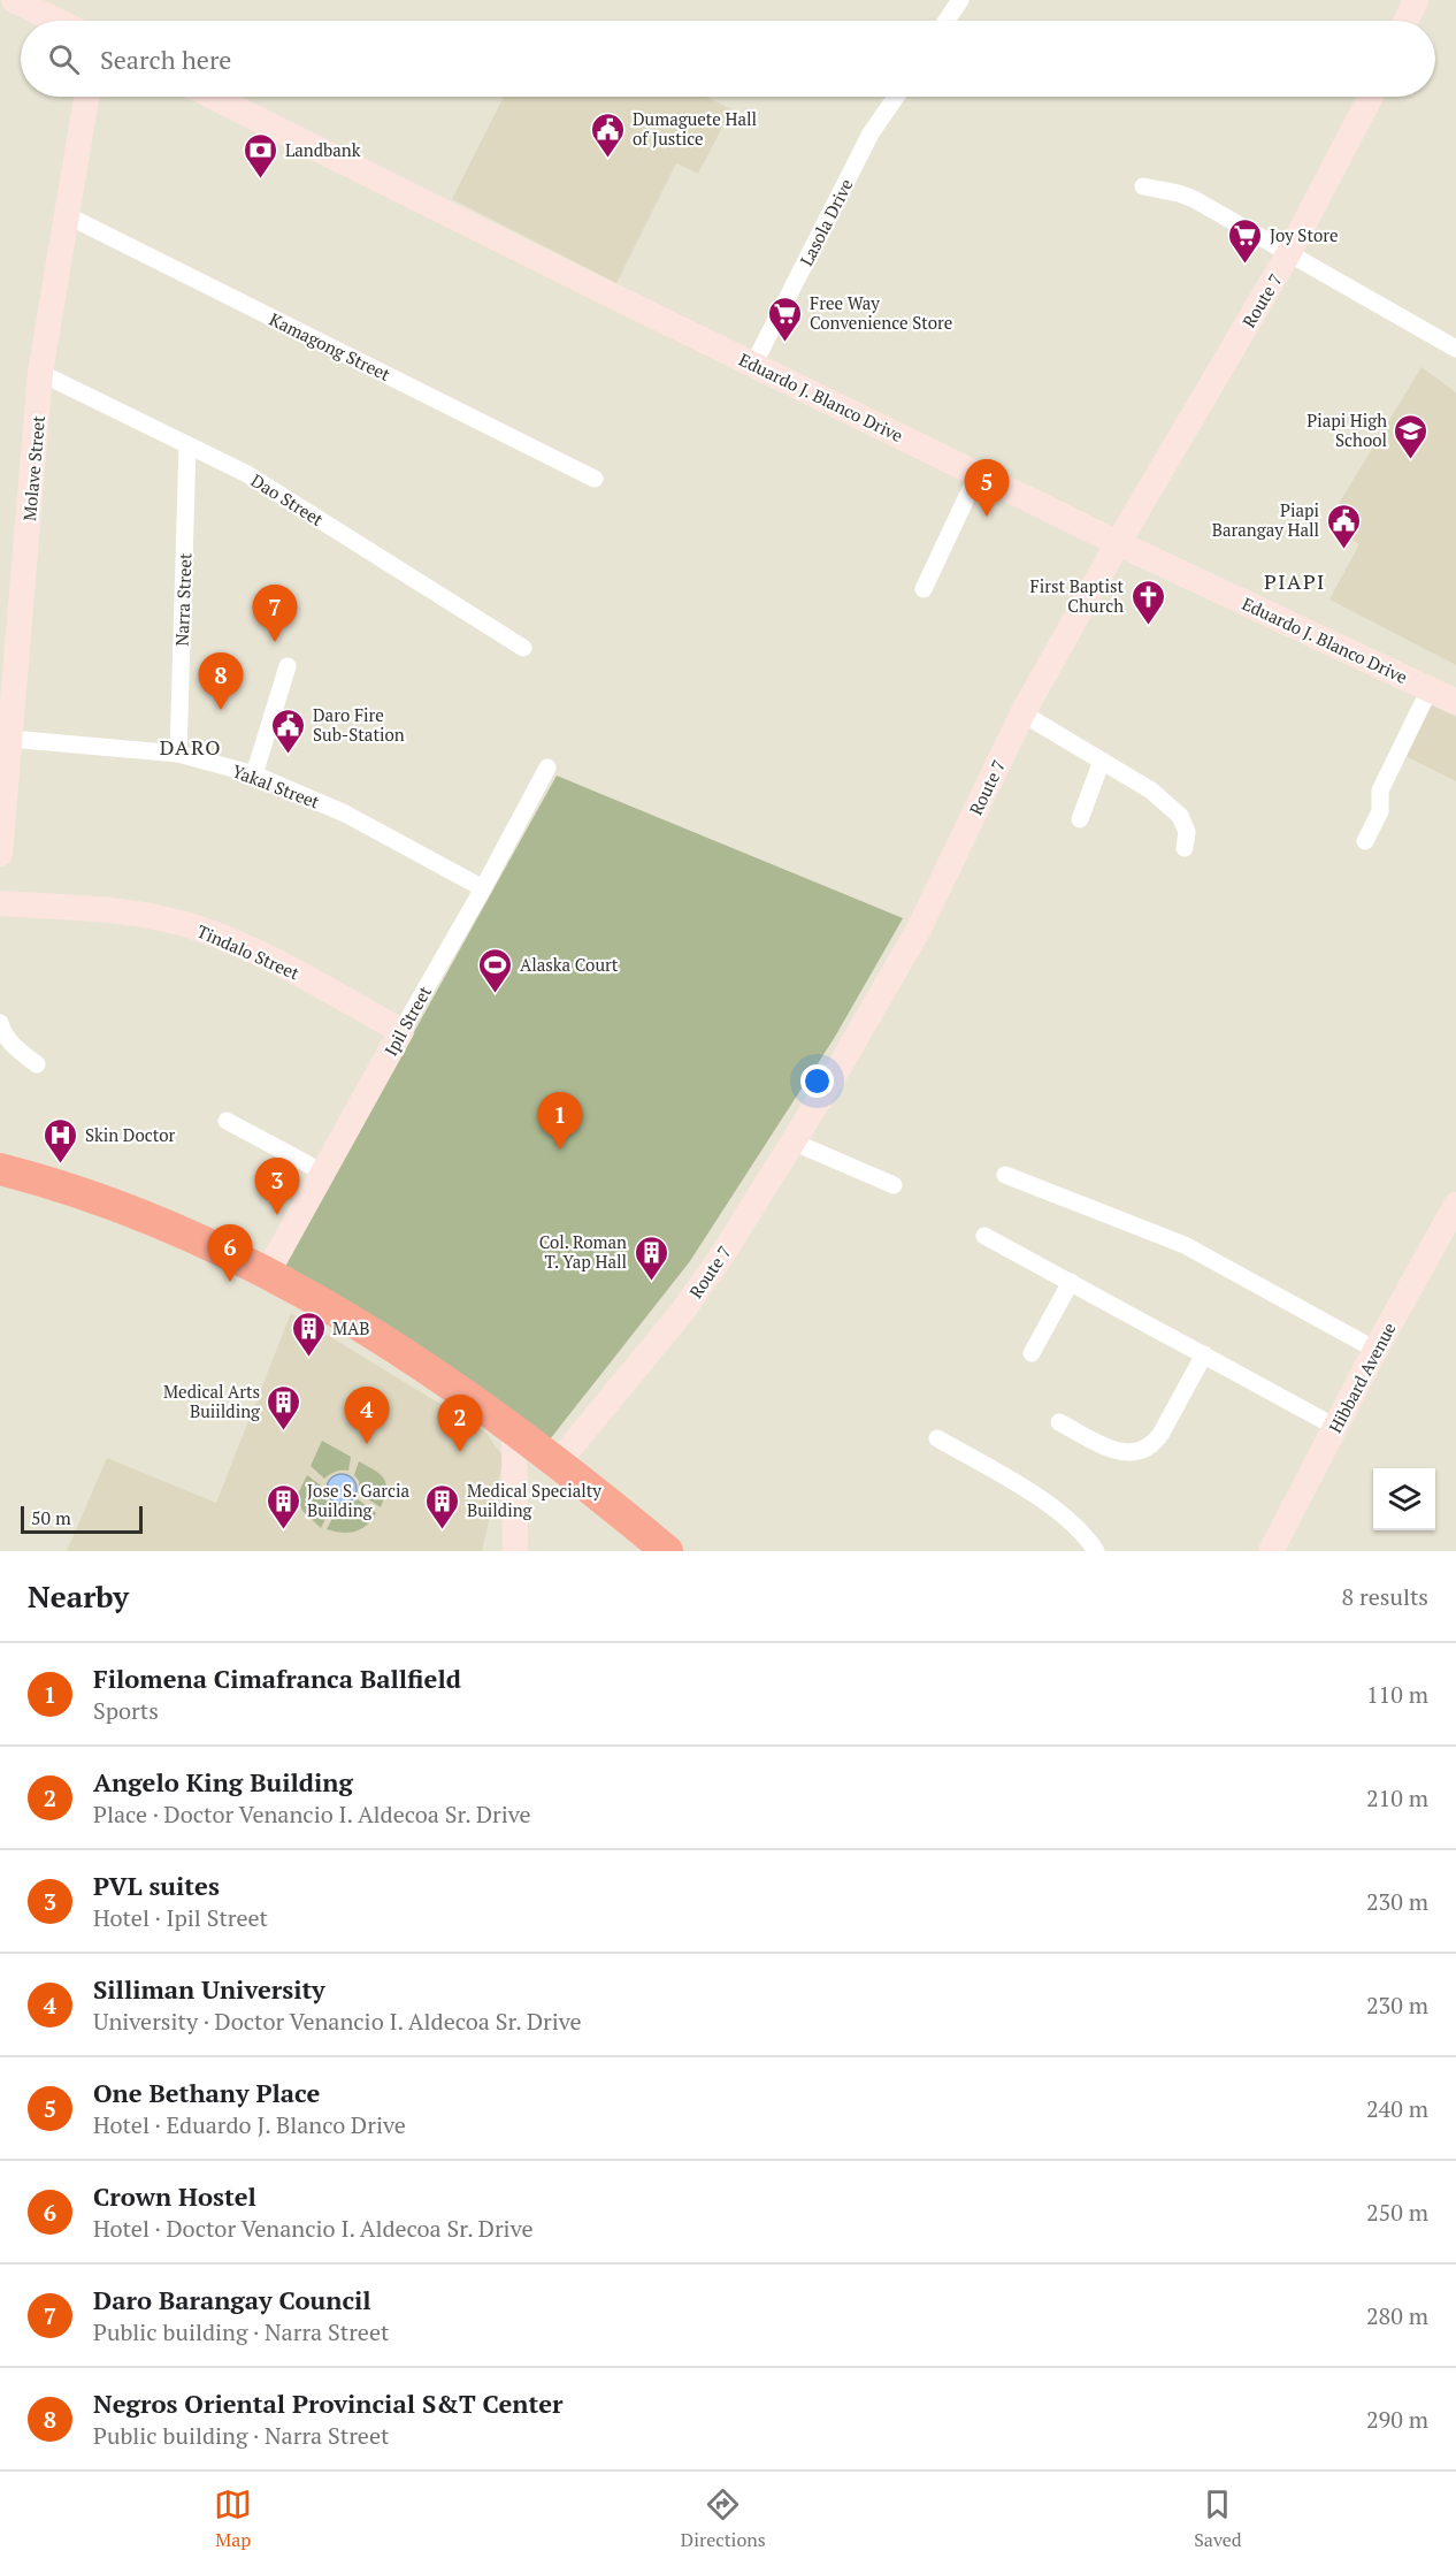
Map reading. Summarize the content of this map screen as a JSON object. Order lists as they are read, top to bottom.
{
  "streets": {
    "street": [
      "Lasola Drive",
      "Route 7",
      "Kamagong Street",
      "Eduardo J. Blanco Drive",
      "Molave Street",
      "Dao Street",
      "Narra Street",
      "Yakal Street",
      "Tindalo Street",
      "Ipil Street",
      "Hibbard Avenue"
    ]
  },
  "crossings": [
    ["Lasola Drive", "Eduardo J. Blanco Drive"],
    ["Route 7", "Eduardo J. Blanco Drive"],
    ["Kamagong Street", "Molave Street"],
    ["Molave Street", "Dao Street"],
    ["Molave Street", "Yakal Street"],
    ["Dao Street", "Narra Street"],
    ["Narra Street", "Yakal Street"],
    ["Yakal Street", "Ipil Street"],
    ["Tindalo Street", "Ipil Street"]
  ],
  "districts": ["PIAPI", "DARO"],
  "places": {
    "public building": ["Dumaguete Hall of Justice", "Piapi Barangay Hall", "Daro Fire Sub-Station"],
    "bank": ["Landbank"],
    "supermarket": ["Joy Store", "Free Way Convenience Store"],
    "school or university": ["Piapi High School"],
    "church": ["First Baptist Church"],
    "sports": ["Alaska Court"],
    "hospital": ["Skin Doctor"],
    "building": [
      "Col. Roman T. Yap Hall",
      "MAB",
      "Medical Arts Buiilding",
      "Jose S. Garcia Building",
      "Medical Specialty Building"
    ]
  },
  "scale_bar": "50 m",
  "page": {
    "search": "Search here",
    "pins": [
      "5",
      "7",
      "8",
      "1",
      "3",
      "6",
      "4",
      "2"
    ],
    "scale": "50 m",
    "heading": ["Nearby", "8 results"],
    "list": [
      {
        "mark": "1",
        "name": "Filomena Cimafranca Ballfield",
        "note": "Sports",
        "value": "110 m"
      },
      {
        "mark": "2",
        "name": "Angelo King Building",
        "note": "Place · Doctor Venancio I. Aldecoa Sr. Drive",
        "value": "210 m"
      },
      {
        "mark": "3",
        "name": "PVL suites",
        "note": "Hotel · Ipil Street",
        "value": "230 m"
      },
      {
        "mark": "4",
        "name": "Silliman University",
        "note": "University · Doctor Venancio I. Aldecoa Sr. Drive",
        "value": "230 m"
      },
      {
        "mark": "5",
        "name": "One Bethany Place",
        "note": "Hotel · Eduardo J. Blanco Drive",
        "value": "240 m"
      },
      {
        "mark": "6",
        "name": "Crown Hostel",
        "note": "Hotel · Doctor Venancio I. Aldecoa Sr. Drive",
        "value": "250 m"
      },
      {
        "mark": "7",
        "name": "Daro Barangay Council",
        "note": "Public building · Narra Street",
        "value": "280 m"
      },
      {
        "mark": "8",
        "name": "Negros Oriental Provincial S&T Center",
        "note": "Public building · Narra Street",
        "value": "290 m"
      }
    ],
    "nav": ["Map", "Directions", "Saved"]
  }
}
